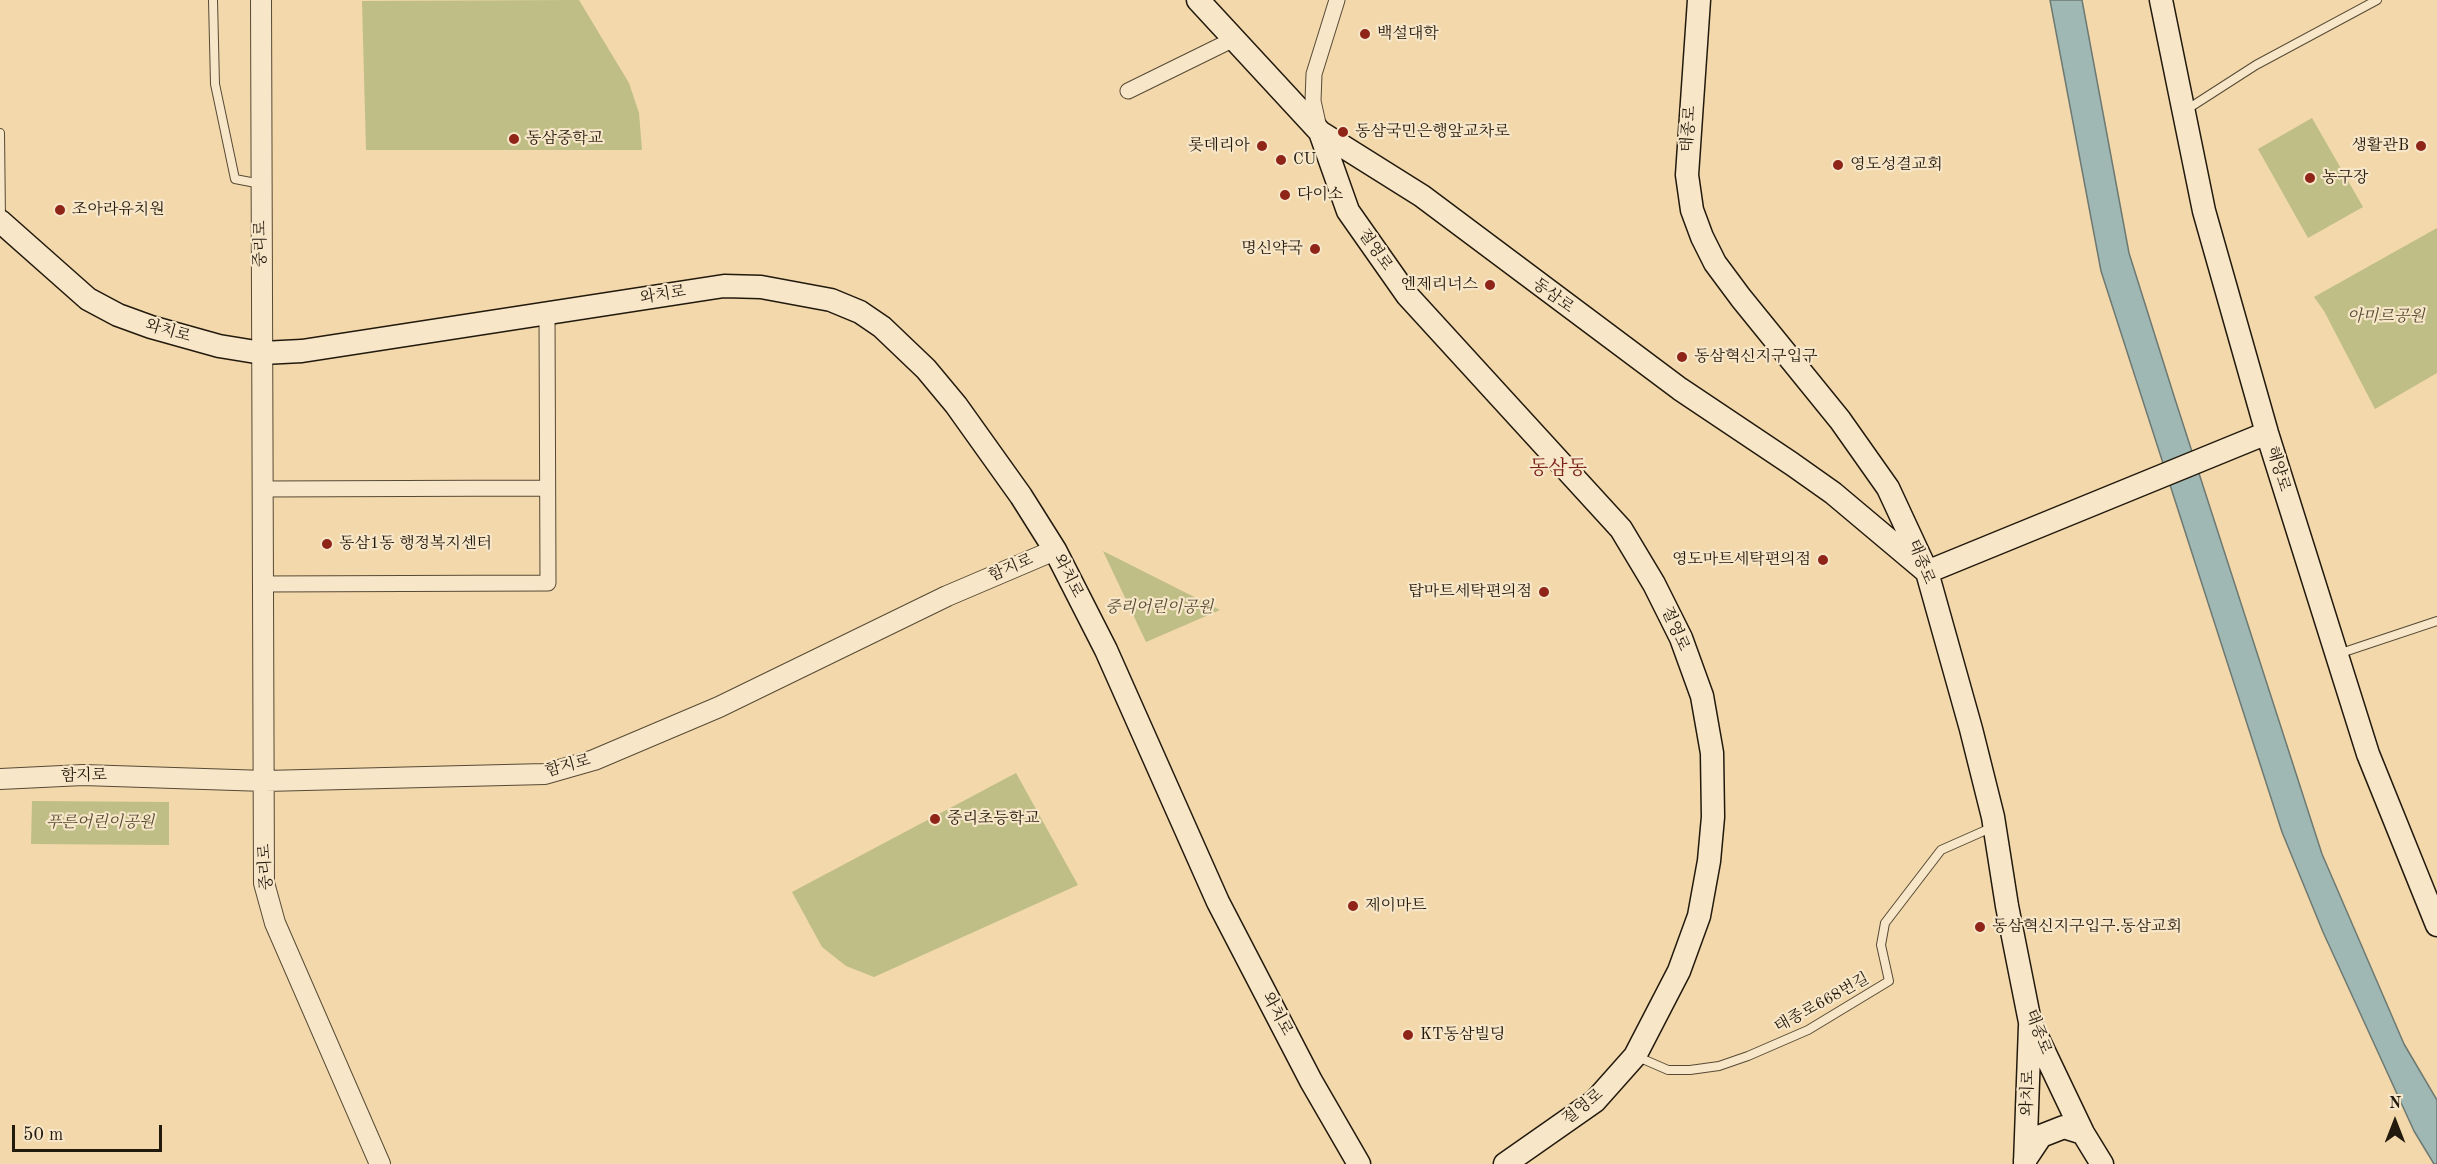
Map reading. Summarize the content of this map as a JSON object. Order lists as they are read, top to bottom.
{
  "streets": {
    "main road": [
      "태종로",
      "절영로",
      "와치로",
      "동삼로",
      "해양로"
    ],
    "street": ["중리로", "함지로"],
    "lane": ["태종로668번길"]
  },
  "crossings": [
    ["태종로", "와치로"],
    ["태종로", "동삼로"],
    ["태종로", "태종로668번길"],
    ["중리로", "와치로"],
    ["중리로", "함지로"],
    ["절영로", "동삼로"],
    ["절영로", "태종로668번길"],
    ["와치로", "함지로"]
  ],
  "districts": ["동삼동"],
  "parks": ["아미르공원", "중리어린이공원", "푸른어린이공원"],
  "places": [
    "백설대학",
    "동삼국민은행앞교차로",
    "동삼중학교",
    "롯데리아",
    "생활관B",
    "CU",
    "영도성결교회",
    "농구장",
    "다이소",
    "조아라유치원",
    "명신약국",
    "엔제리너스",
    "동삼혁신지구입구",
    "동삼1동 행정복지센터",
    "영도마트세탁편의점",
    "탑마트세탁편의점",
    "중리초등학교",
    "제이마트",
    "동삼혁신지구입구.동삼교회",
    "KT동삼빌딩"
  ],
  "scale_bar": "50 m",
  "north": "top"
}
